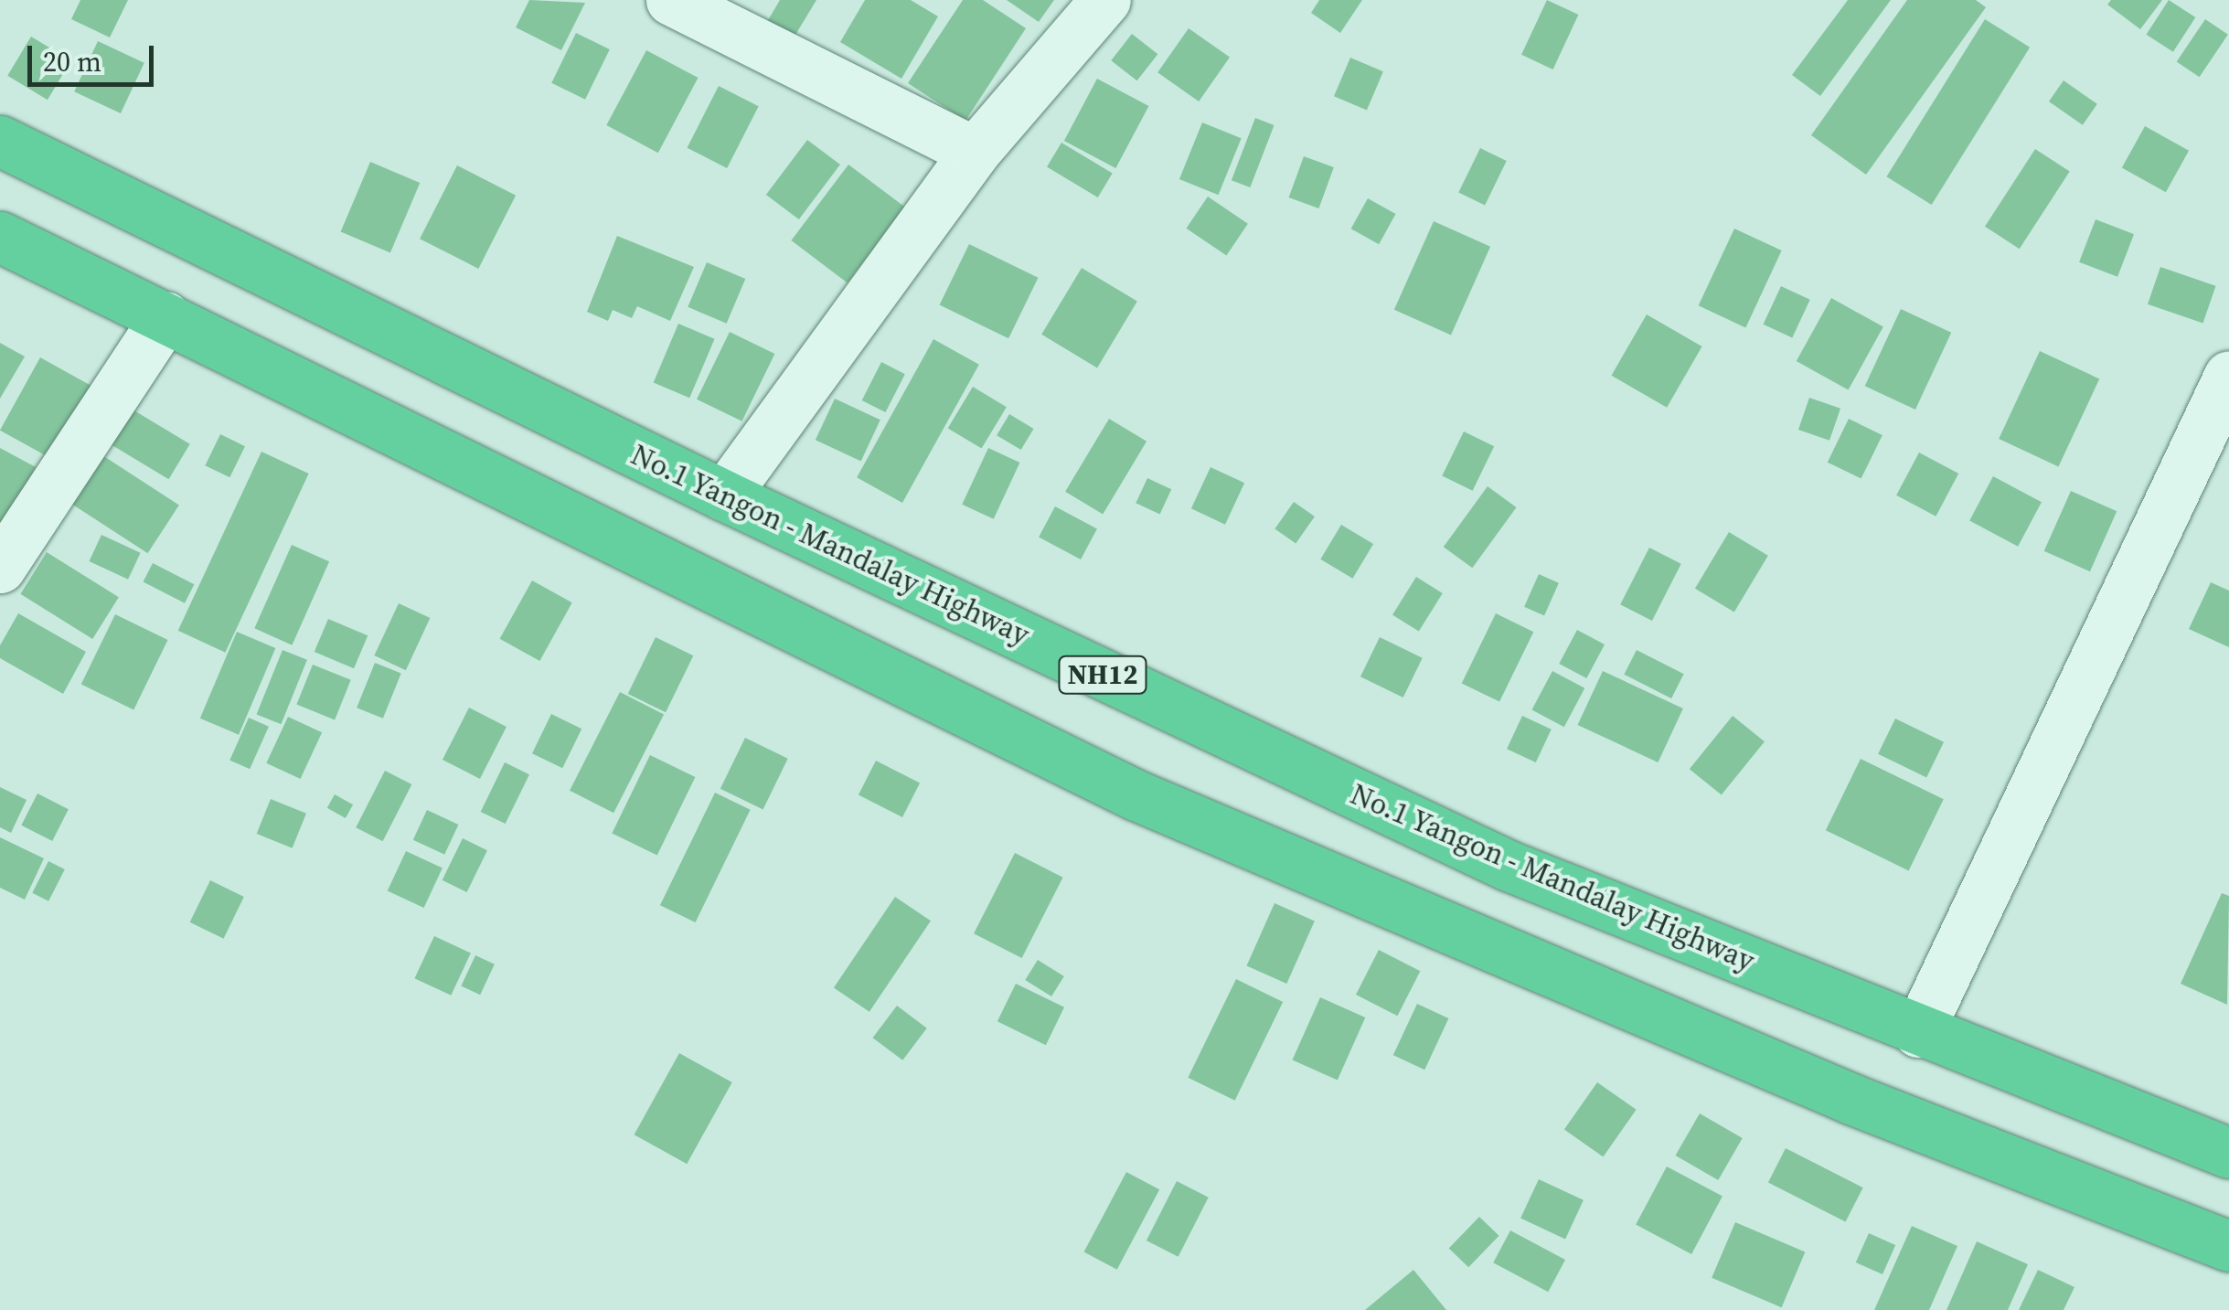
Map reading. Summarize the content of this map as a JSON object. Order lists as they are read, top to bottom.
{
  "streets": {
    "highway": ["No.1 Yangon - Mandalay Highway", "NH12"]
  },
  "scale_bar": "20 m"
}
